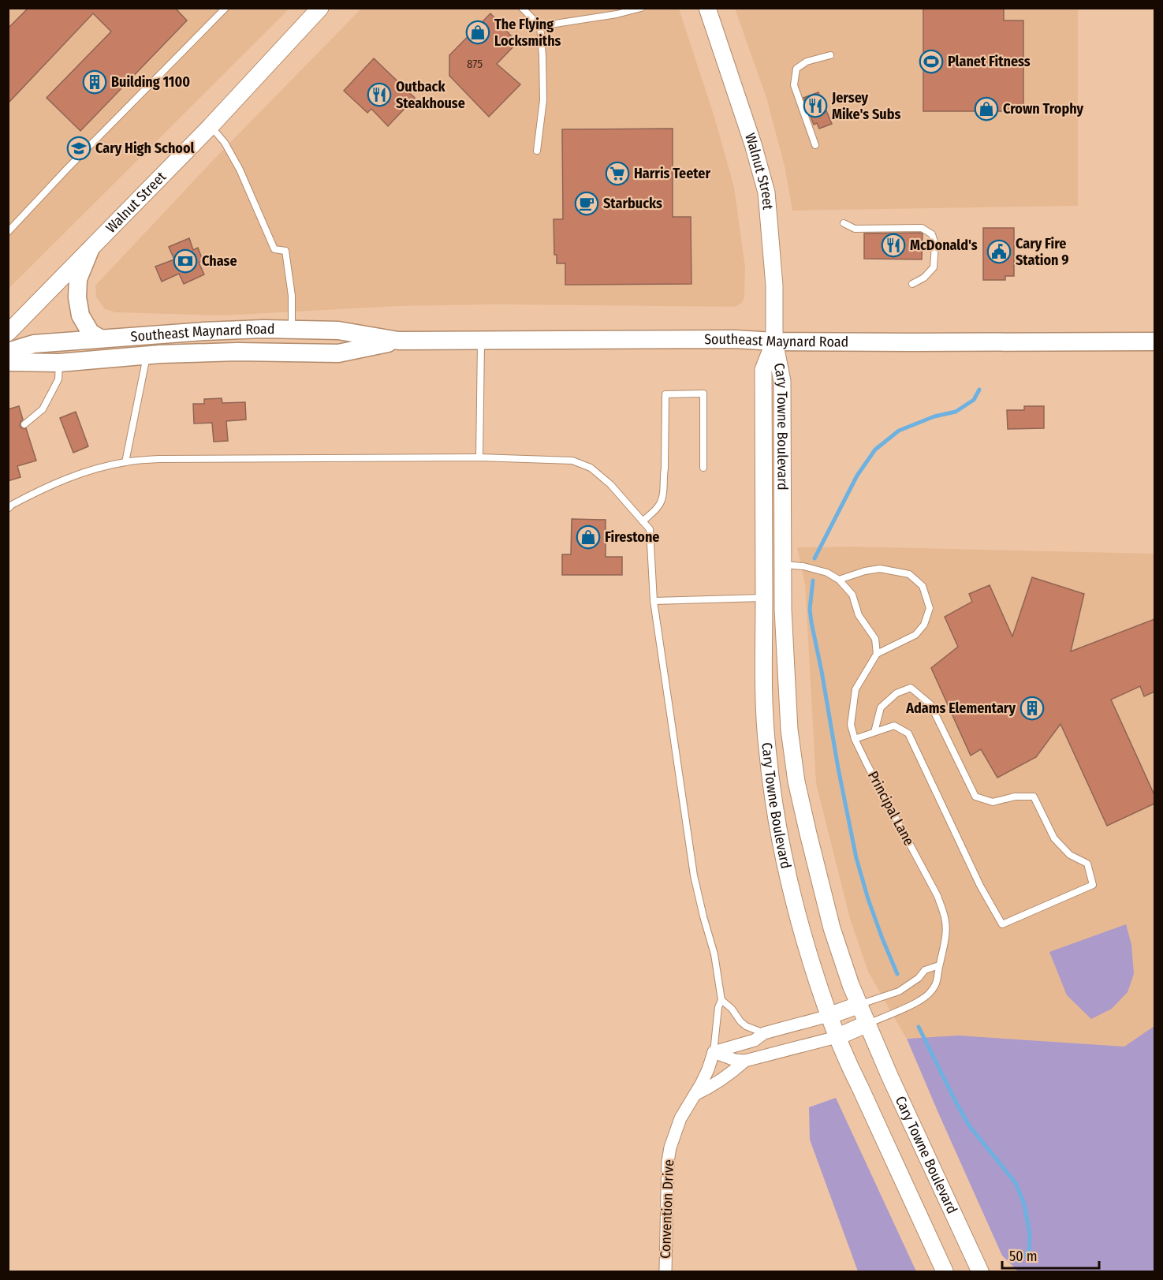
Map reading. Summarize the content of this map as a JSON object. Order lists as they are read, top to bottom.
{
  "streets": {
    "main road": ["Walnut Street", "Southeast Maynard Road", "Cary Towne Boulevard"],
    "street": ["Convention Drive"],
    "lane": ["Principal Lane"]
  },
  "crossings": [
    ["Walnut Street", "Southeast Maynard Road"],
    ["Walnut Street", "Cary Towne Boulevard"],
    ["Southeast Maynard Road", "Cary Towne Boulevard"],
    ["Cary Towne Boulevard", "Principal Lane"]
  ],
  "places": {
    "shop": ["The Flying Locksmiths", "Crown Trophy", "Firestone"],
    "sports": ["Planet Fitness"],
    "building": ["Building 1100", "Adams Elementary"],
    "restaurant": ["Outback Steakhouse", "Jersey Mike's Subs", "McDonald's"],
    "school or university": ["Cary High School"],
    "supermarket": ["Harris Teeter"],
    "cafe": ["Starbucks"],
    "public building": ["Cary Fire Station 9"],
    "bank": ["Chase"]
  },
  "house_numbers": ["875"],
  "scale_bar": "50 m"
}
